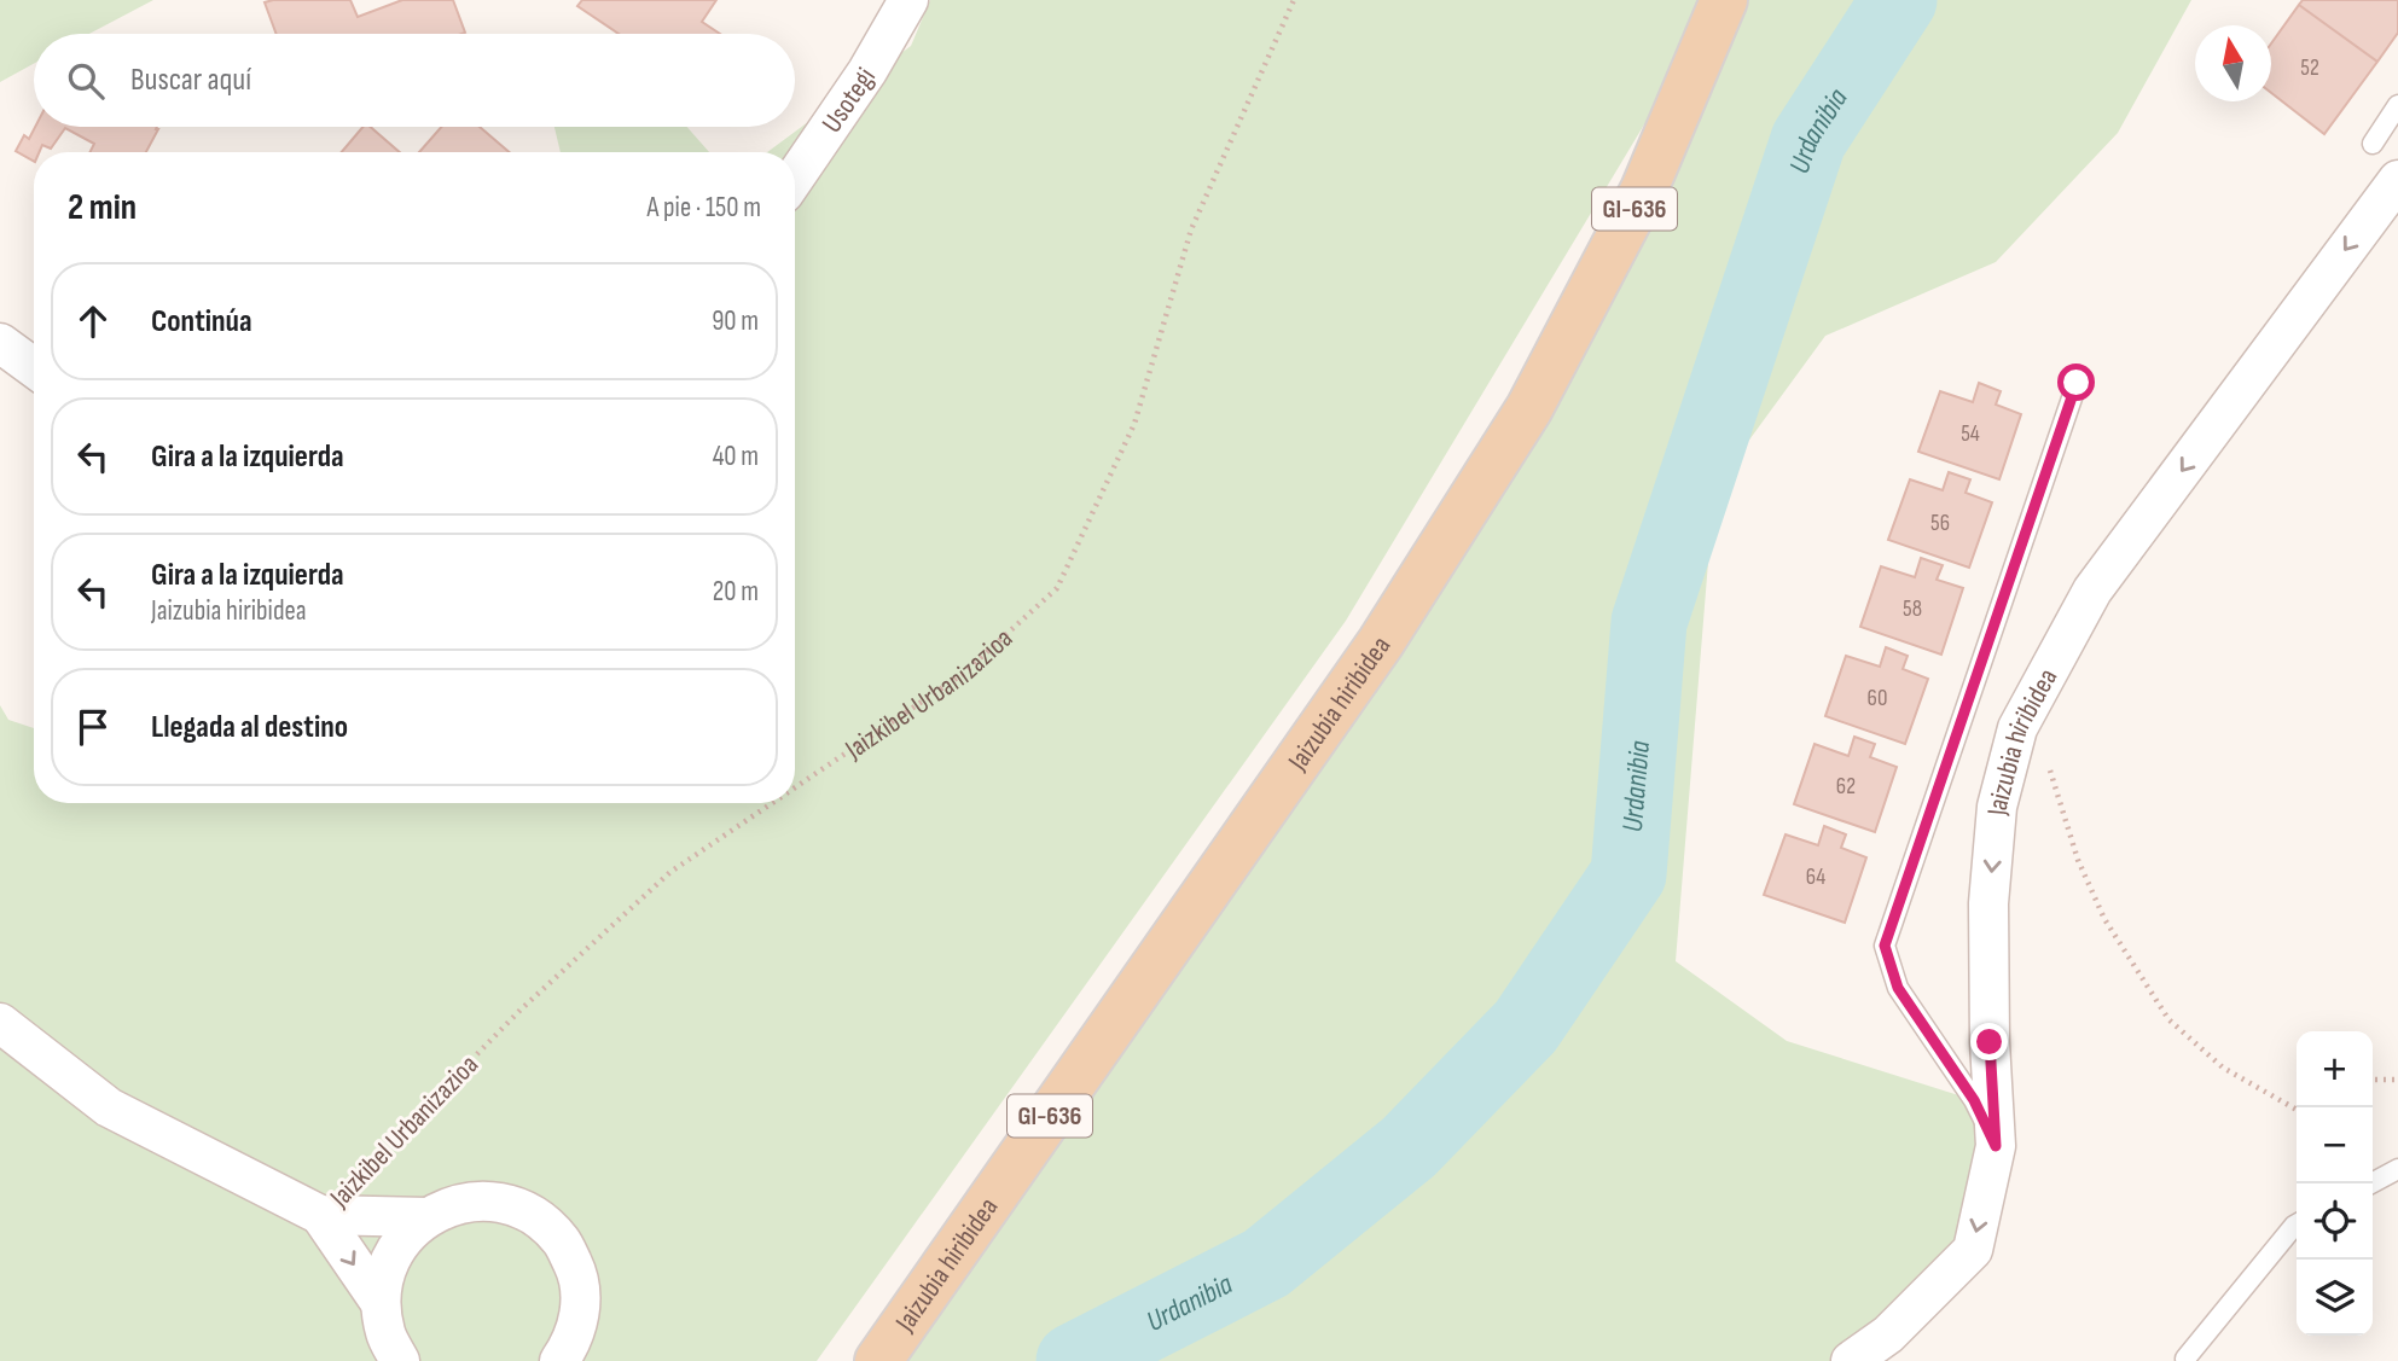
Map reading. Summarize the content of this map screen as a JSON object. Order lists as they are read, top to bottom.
{
  "streets": {
    "main road": ["GI-636", "Jaizubia hiribidea"],
    "street": ["Usotegi", "Jaizkibel Urbanizazioa"]
  },
  "one_way": ["Jaizubia hiribidea"],
  "water": ["Urdanibia"],
  "house_numbers": [
    "52",
    "54",
    "56",
    "58",
    "60",
    "62",
    "64"
  ],
  "north": "top",
  "page": {
    "search": "Buscar aquí",
    "heading": ["2 min", "A pie · 150 m"],
    "list": [
      ["Continúa", "90 m"],
      ["Gira a la izquierda", "40 m"],
      ["Gira a la izquierda", "Jaizubia hiribidea", "20 m"],
      "Llegada al destino"
    ],
    "map_buttons": ["+", "−"]
  }
}
